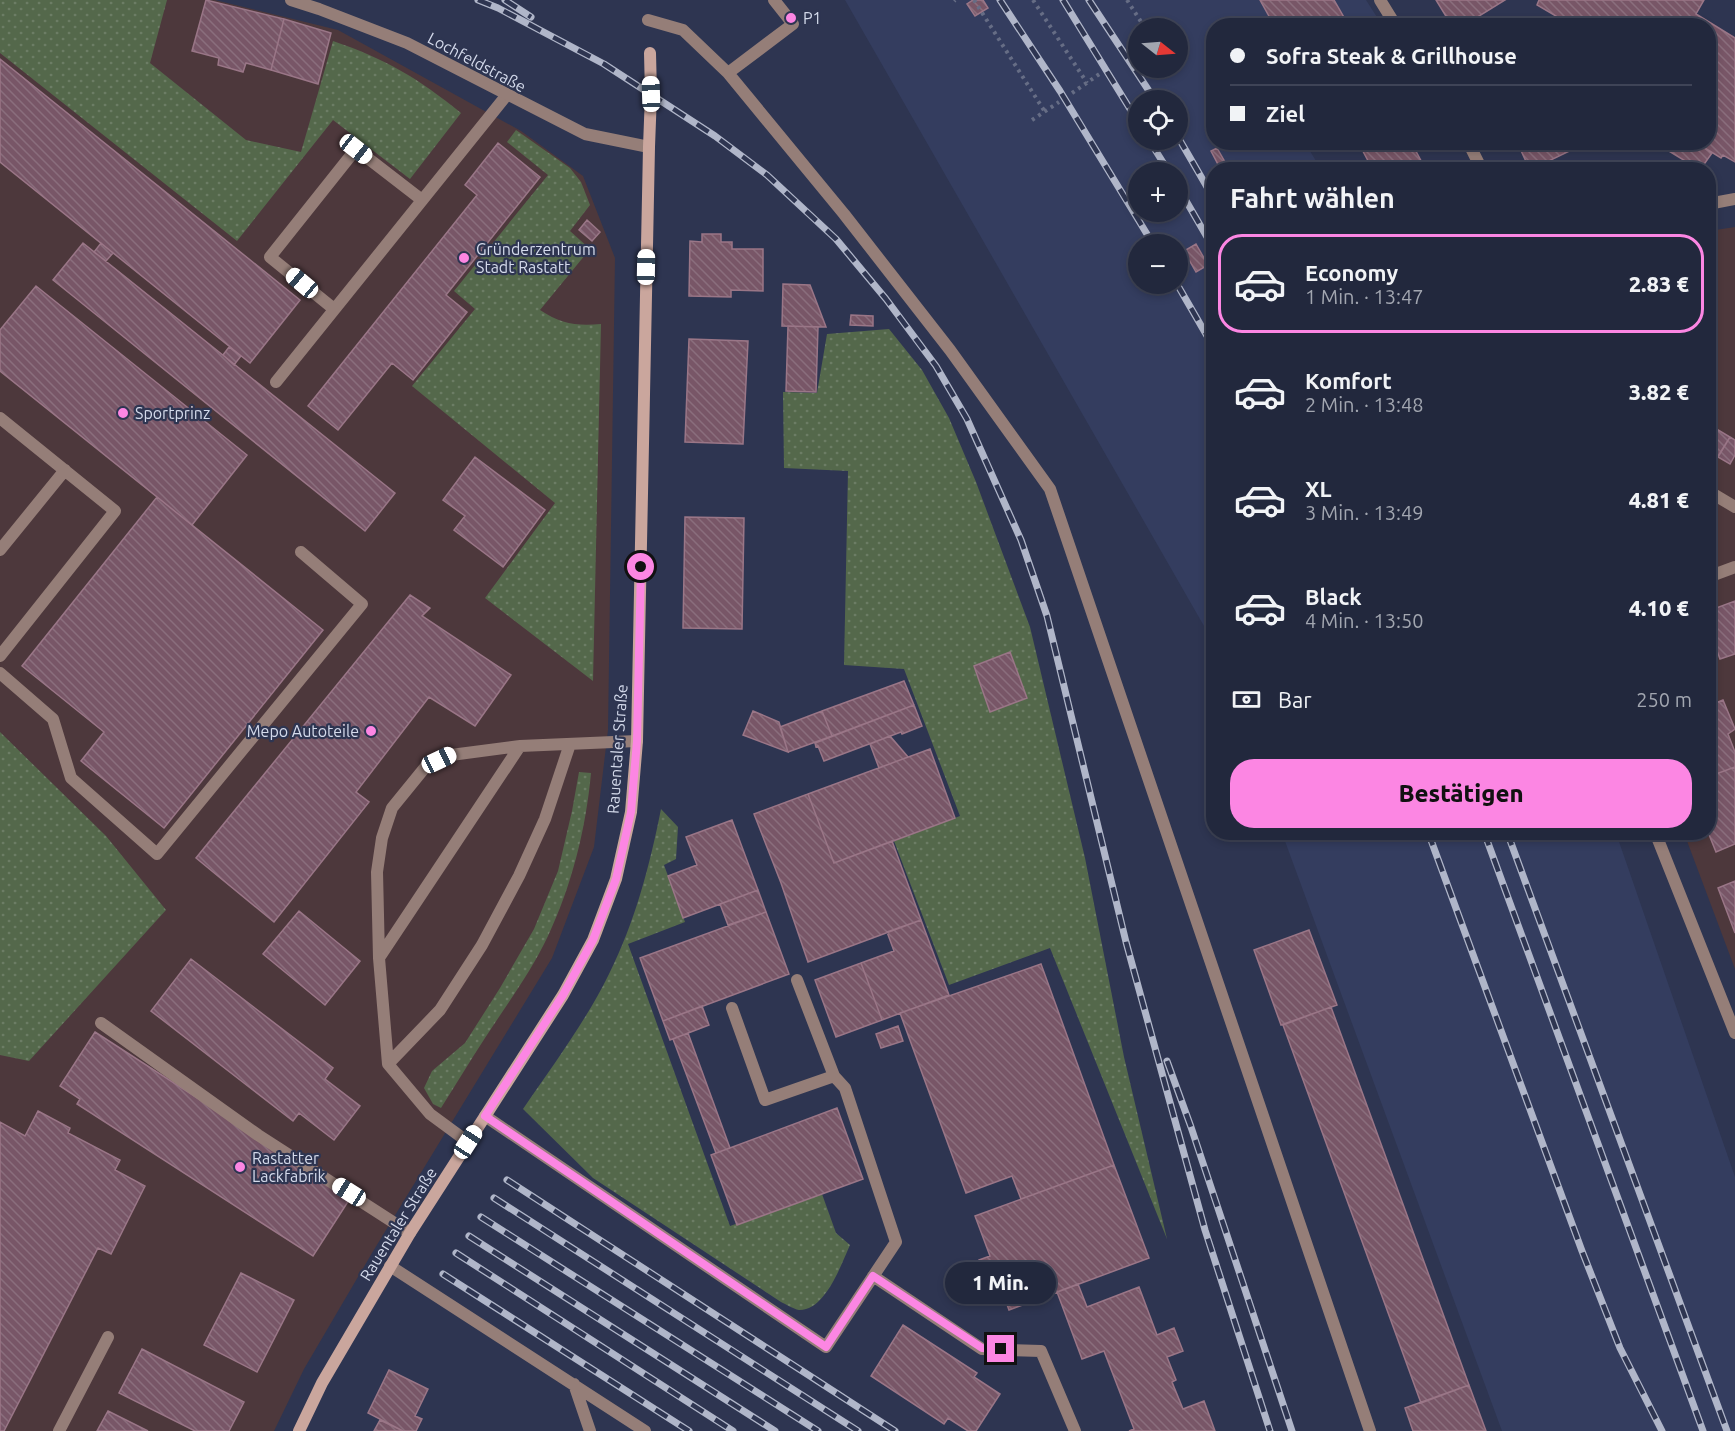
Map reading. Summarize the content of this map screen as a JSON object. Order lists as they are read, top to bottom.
{
  "streets": {
    "street": ["Lochfeldstraße", "Rauentaler Straße"]
  },
  "crossings": [
    ["Lochfeldstraße", "Rauentaler Straße"]
  ],
  "places": [
    "P1",
    "Gründerzentrum Stadt Rastatt",
    "Sportprinz",
    "Mepo Autoteile",
    "Rastatter Lackfabrik"
  ],
  "north": "right",
  "page": {
    "map_buttons": ["+", "−"],
    "banner": ["Sofra Steak & Grillhouse", "Ziel"],
    "heading": "Fahrt wählen",
    "list": [
      {
        "name": "Economy",
        "note": "1 Min. · 13:47",
        "value": "2.83 €"
      },
      {
        "name": "Komfort",
        "note": "2 Min. · 13:48",
        "value": "3.82 €"
      },
      {
        "name": "XL",
        "note": "3 Min. · 13:49",
        "value": "4.81 €"
      },
      {
        "name": "Black",
        "note": "4 Min. · 13:50",
        "value": "4.10 €"
      }
    ],
    "pay": ["Bar", "250 m"],
    "buttons": "Bestätigen",
    "bubble": "1 Min."
  }
}
